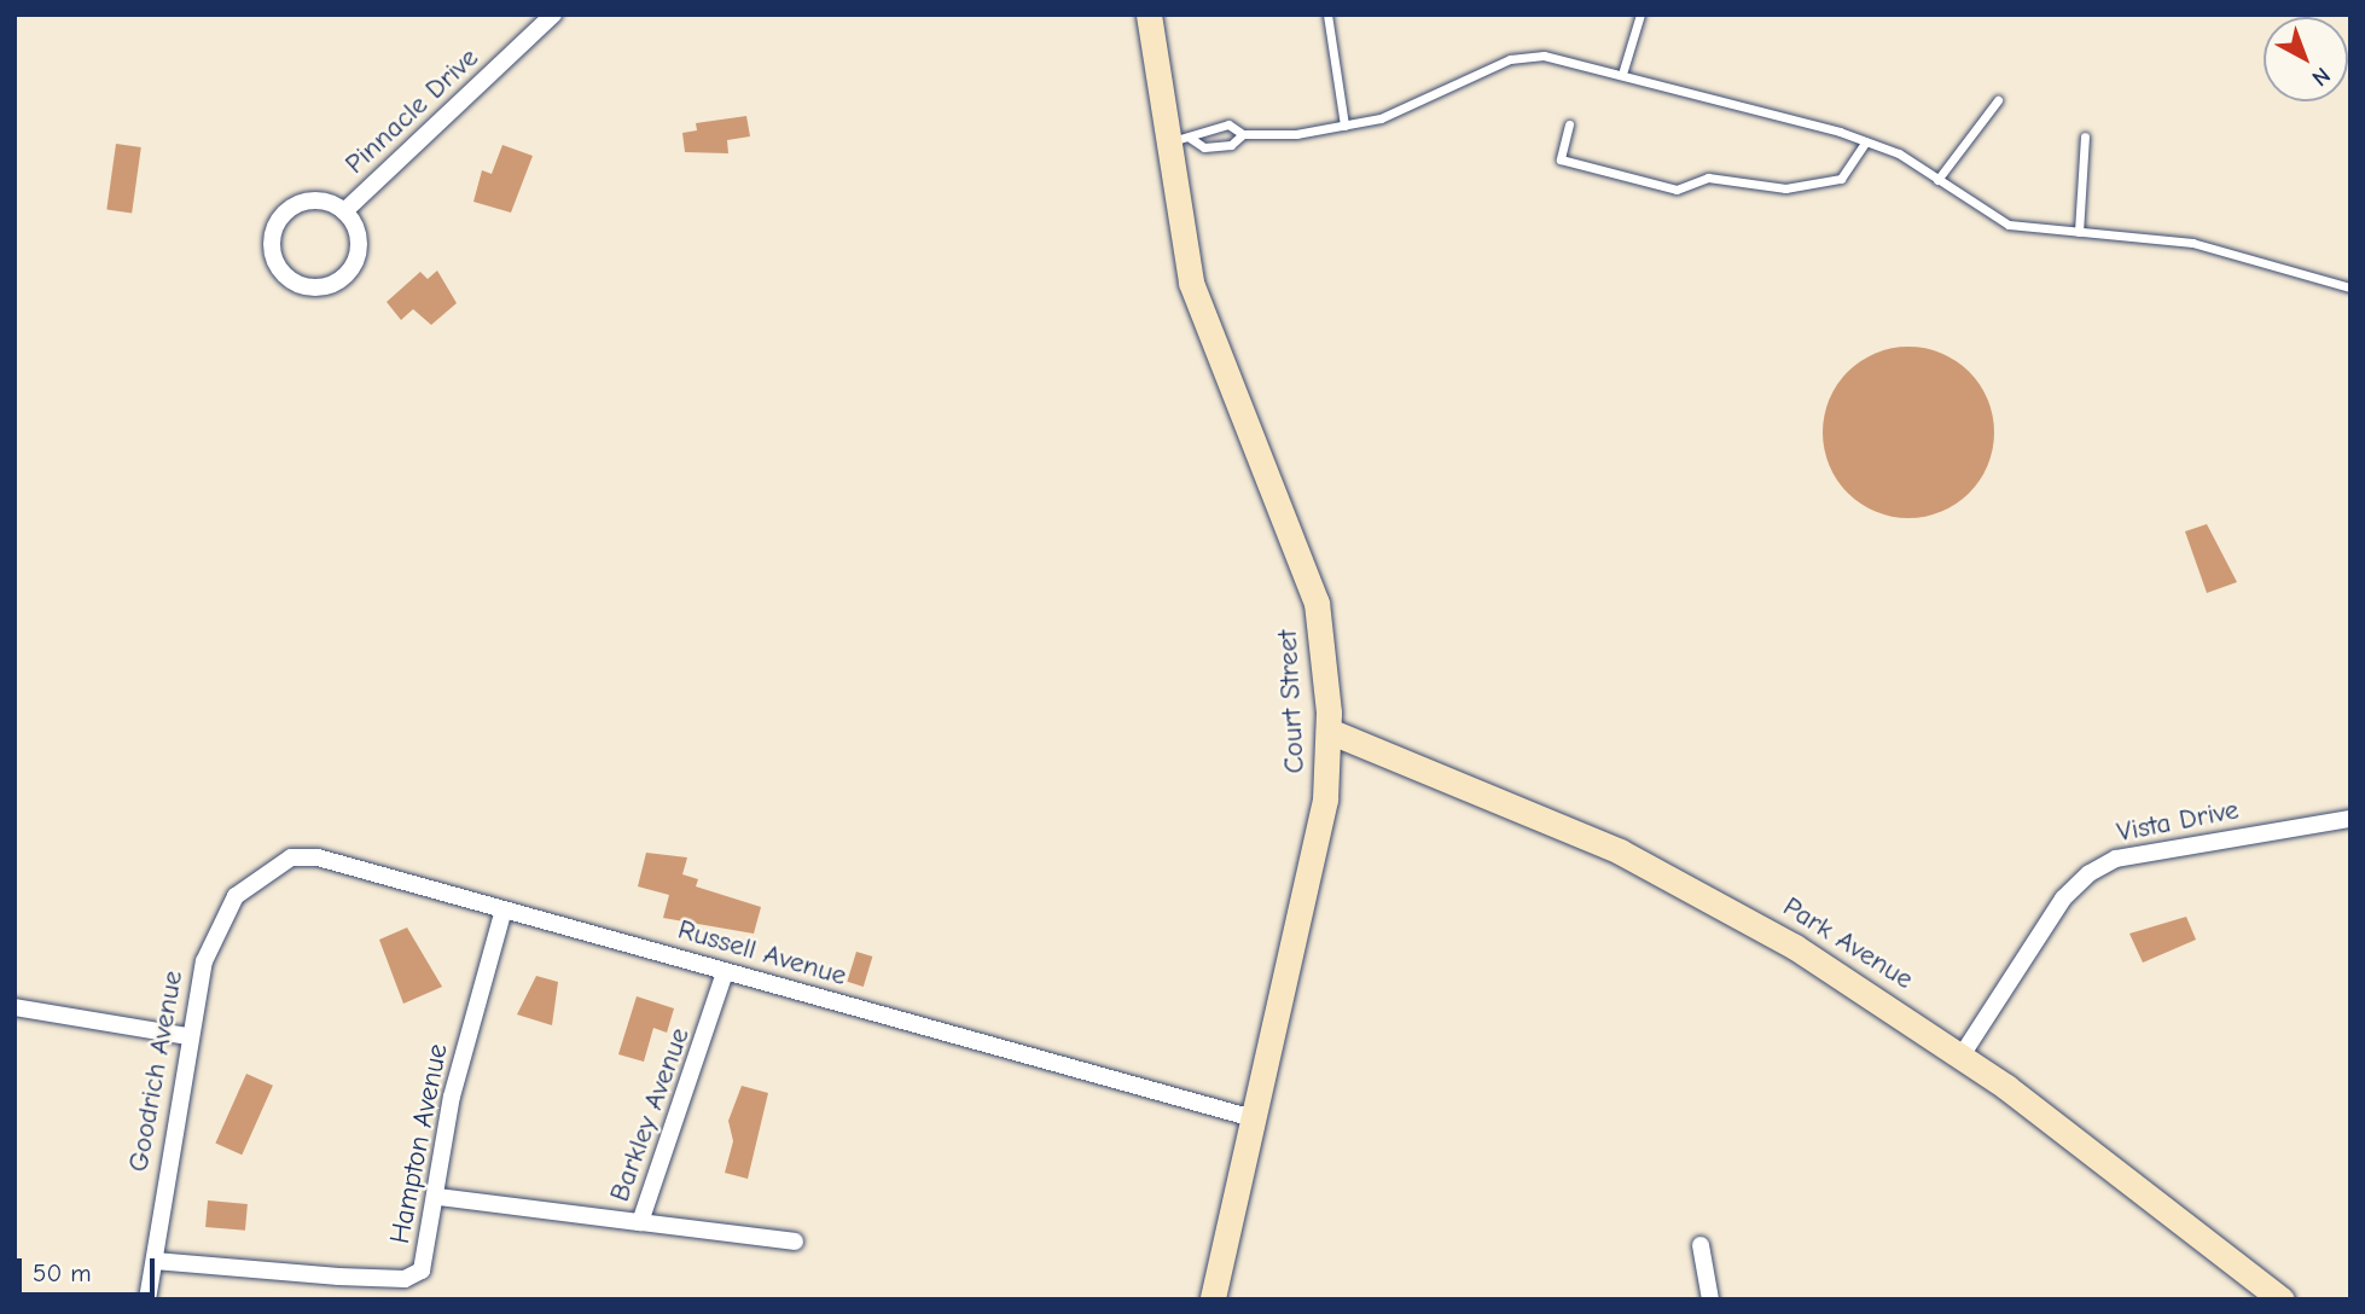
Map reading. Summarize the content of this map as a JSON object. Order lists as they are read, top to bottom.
{
  "streets": {
    "main road": ["Court Street", "Park Avenue"],
    "street": [
      "Pinnacle Drive",
      "Vista Drive",
      "Russell Avenue",
      "Goodrich Avenue",
      "Barkley Avenue",
      "Hampton Avenue"
    ]
  },
  "crossings": [
    ["Court Street", "Park Avenue"],
    ["Court Street", "Russell Avenue"],
    ["Vista Drive", "Park Avenue"],
    ["Russell Avenue", "Goodrich Avenue"],
    ["Russell Avenue", "Barkley Avenue"],
    ["Russell Avenue", "Hampton Avenue"],
    ["Goodrich Avenue", "Hampton Avenue"],
    ["Barkley Avenue", "Hampton Avenue"]
  ],
  "scale_bar": "50 m",
  "north": "bottom right"
}
